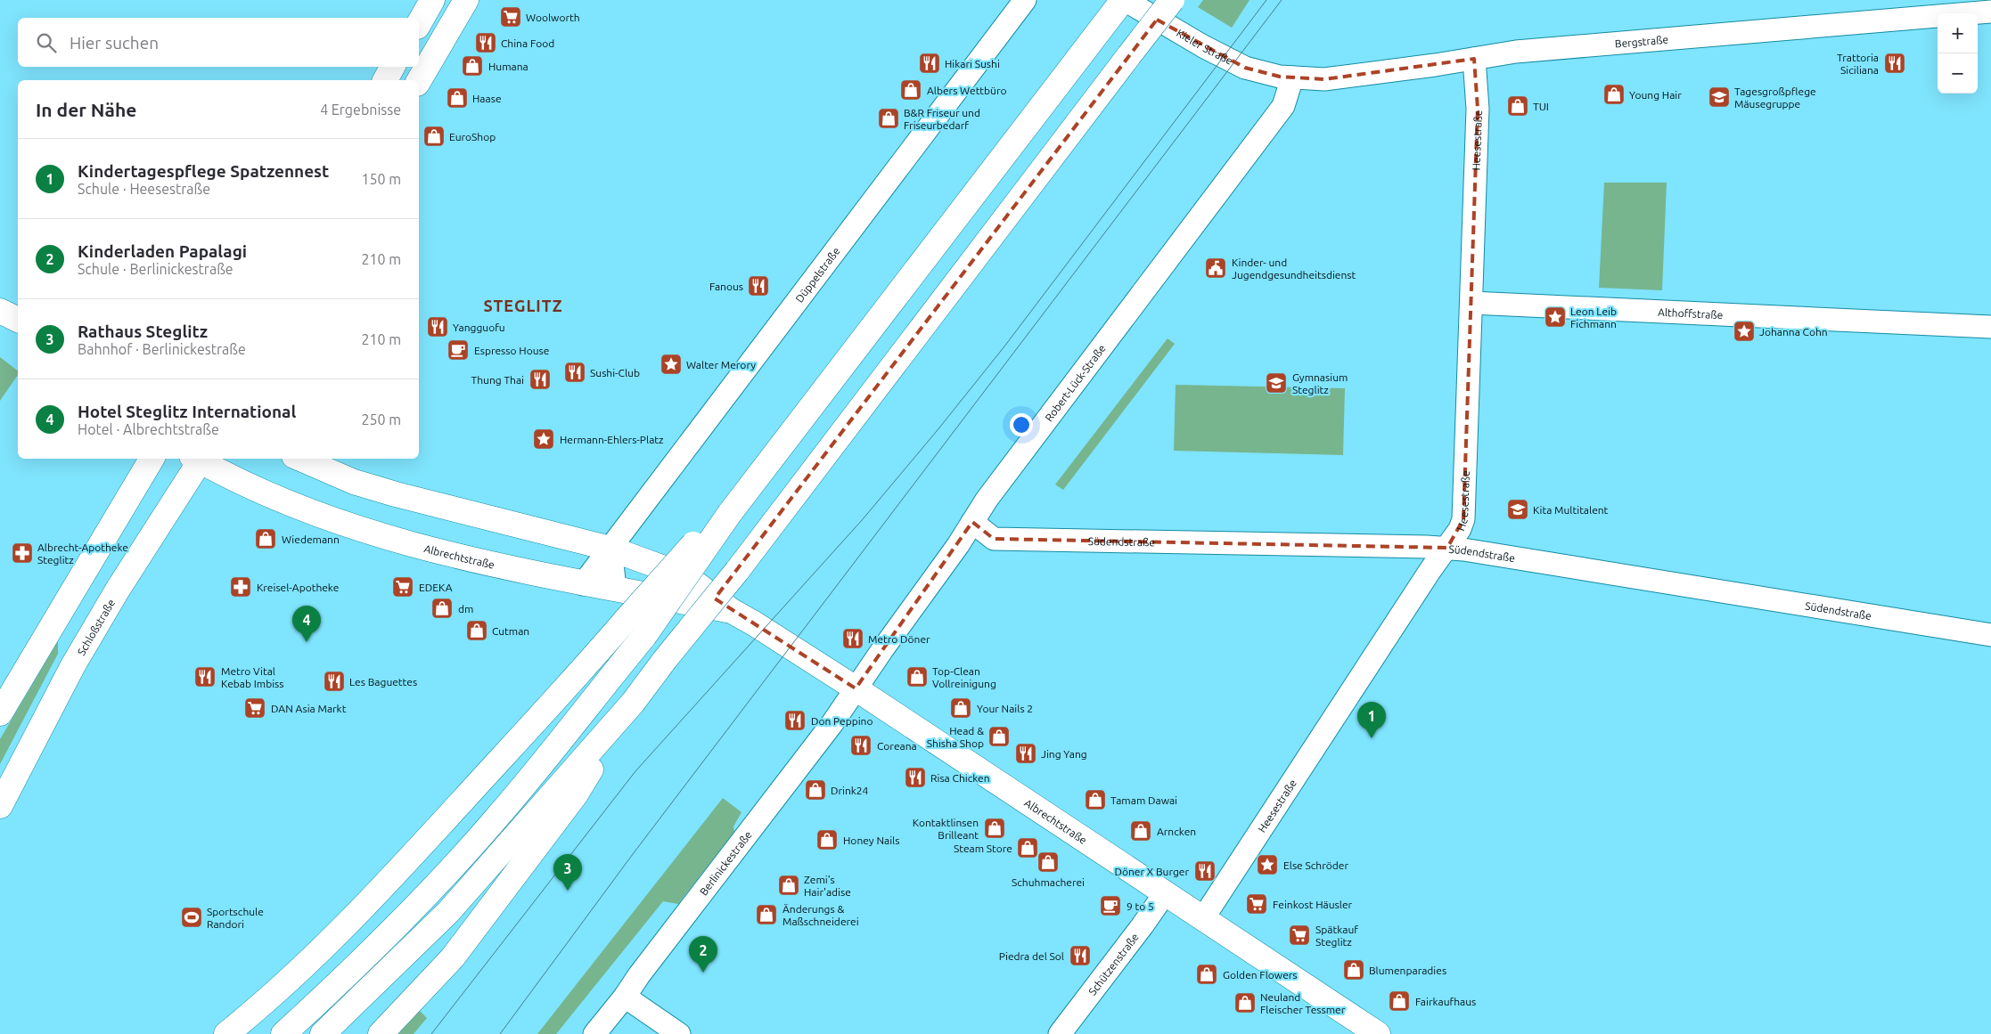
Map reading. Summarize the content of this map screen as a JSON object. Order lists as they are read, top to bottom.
{
  "streets": {
    "main road": ["Albrechtstraße", "Schloßstraße"],
    "street": [
      "Bergstraße",
      "Kieler Straße",
      "Heesestraße",
      "Düppelstraße",
      "Althoffstraße",
      "Robert-Lück-Straße",
      "Südendstraße",
      "Berlinickestraße",
      "Schützenstraße"
    ]
  },
  "crossings": [
    ["Bergstraße", "Kieler Straße"],
    ["Bergstraße", "Heesestraße"],
    ["Bergstraße", "Robert-Lück-Straße"],
    ["Kieler Straße", "Robert-Lück-Straße"],
    ["Heesestraße", "Althoffstraße"],
    ["Heesestraße", "Südendstraße"],
    ["Heesestraße", "Albrechtstraße"],
    ["Düppelstraße", "Albrechtstraße"],
    ["Robert-Lück-Straße", "Südendstraße"],
    ["Robert-Lück-Straße", "Albrechtstraße"],
    ["Robert-Lück-Straße", "Berlinickestraße"],
    ["Albrechtstraße", "Berlinickestraße"],
    ["Albrechtstraße", "Schützenstraße"]
  ],
  "districts": ["STEGLITZ"],
  "places": {
    "supermarket": [
      "Woolworth",
      "EDEKA",
      "DAN Asia Markt",
      "Feinkost Häusler",
      "Spätkauf Steglitz"
    ],
    "restaurant": [
      "China Food",
      "Hikari Sushi",
      "Trattoria Siciliana",
      "Fanous",
      "Yangguofu",
      "Sushi-Club",
      "Thung Thai",
      "Metro Döner",
      "Metro Vital Kebab Imbiss",
      "Les Baguettes",
      "Don Peppino",
      "Coreana",
      "Jing Yang",
      "Risa Chicken",
      "Döner X Burger",
      "Piedra del Sol"
    ],
    "shop": [
      "Humana",
      "Albers Wettbüro",
      "Young Hair",
      "Haase",
      "TUI",
      "B&R Friseur und Friseurbedarf",
      "EuroShop",
      "Wiedemann",
      "dm",
      "Cutman",
      "Top-Clean Vollreinigung",
      "Your Nails 2",
      "Head & Shisha Shop",
      "Drink24",
      "Tamam Dawai",
      "Kontaktlinsen Brilleant",
      "Arncken",
      "Honey Nails",
      "Steam Store",
      "Schuhmacherei",
      "Zemi's Hair'adise",
      "Änderungs & Maßschneiderei",
      "Blumenparadies",
      "Golden Flowers",
      "Fairkaufhaus",
      "Neuland Fleischer Tessmer"
    ],
    "school or university": ["Tagesgroßpflege Mäusegruppe", "Gymnasium Steglitz", "Kita Multitalent"],
    "public building": ["Kinder- und Jugendgesundheitsdienst"],
    "place": [
      "Leon Leib Fichmann",
      "Johanna Cohn",
      "Walter Merory",
      "Hermann-Ehlers-Platz",
      "Else Schröder"
    ],
    "cafe": ["Espresso House", "9 to 5"],
    "pharmacy": ["Albrecht-Apotheke Steglitz", "Kreisel-Apotheke"],
    "sports": ["Sportschule Randori"]
  },
  "page": {
    "map_buttons": ["+", "−"],
    "search": "Hier suchen",
    "heading": ["In der Nähe", "4 Ergebnisse"],
    "list": [
      {
        "mark": "1",
        "name": "Kindertagespflege Spatzennest",
        "note": "Schule · Heesestraße",
        "value": "150 m"
      },
      {
        "mark": "2",
        "name": "Kinderladen Papalagi",
        "note": "Schule · Berlinickestraße",
        "value": "210 m"
      },
      {
        "mark": "3",
        "name": "Rathaus Steglitz",
        "note": "Bahnhof · Berlinickestraße",
        "value": "210 m"
      },
      {
        "mark": "4",
        "name": "Hotel Steglitz International",
        "note": "Hotel · Albrechtstraße",
        "value": "250 m"
      }
    ],
    "pins": [
      "4",
      "1",
      "3",
      "2"
    ]
  }
}
